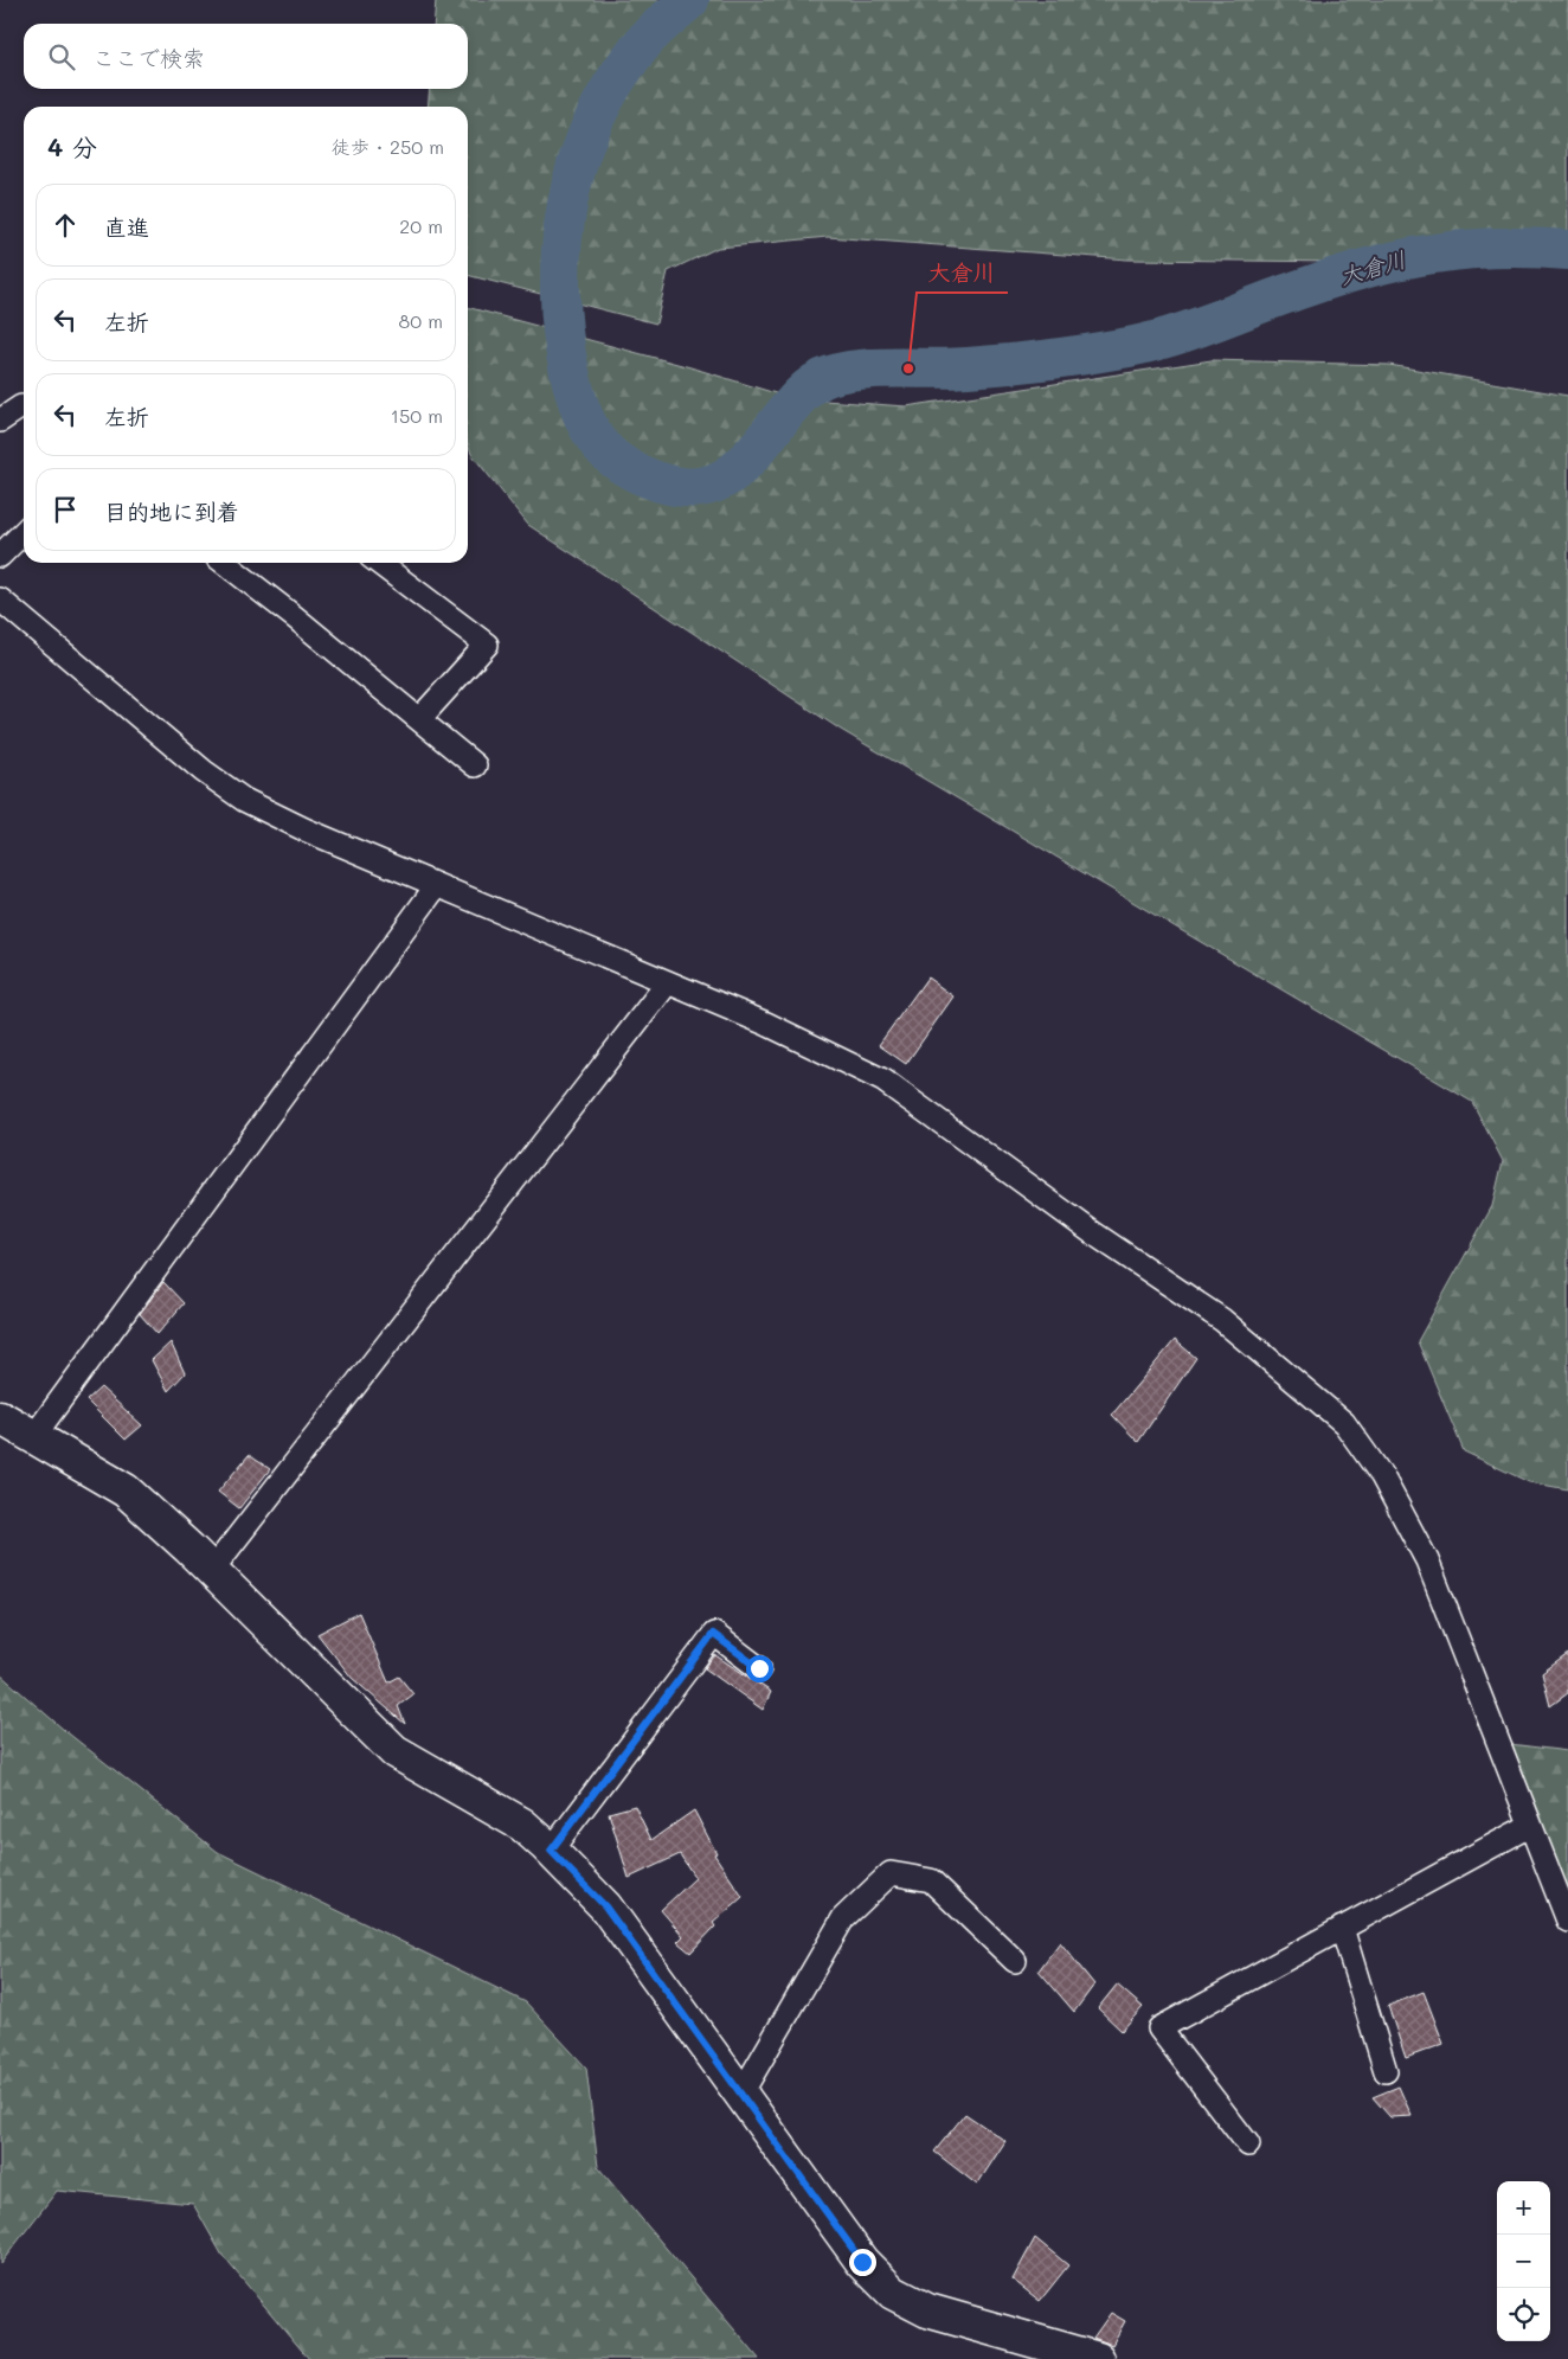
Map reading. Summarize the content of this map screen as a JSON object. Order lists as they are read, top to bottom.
{
  "water": ["大倉川"],
  "places": ["大倉川"],
  "page": {
    "search": "ここで検索",
    "heading": ["4 分", "徒歩 · 250 m"],
    "list": [
      ["直進", "20 m"],
      ["左折", "80 m"],
      ["左折", "150 m"],
      "目的地に到着"
    ],
    "map_buttons": ["+", "−"]
  }
}
